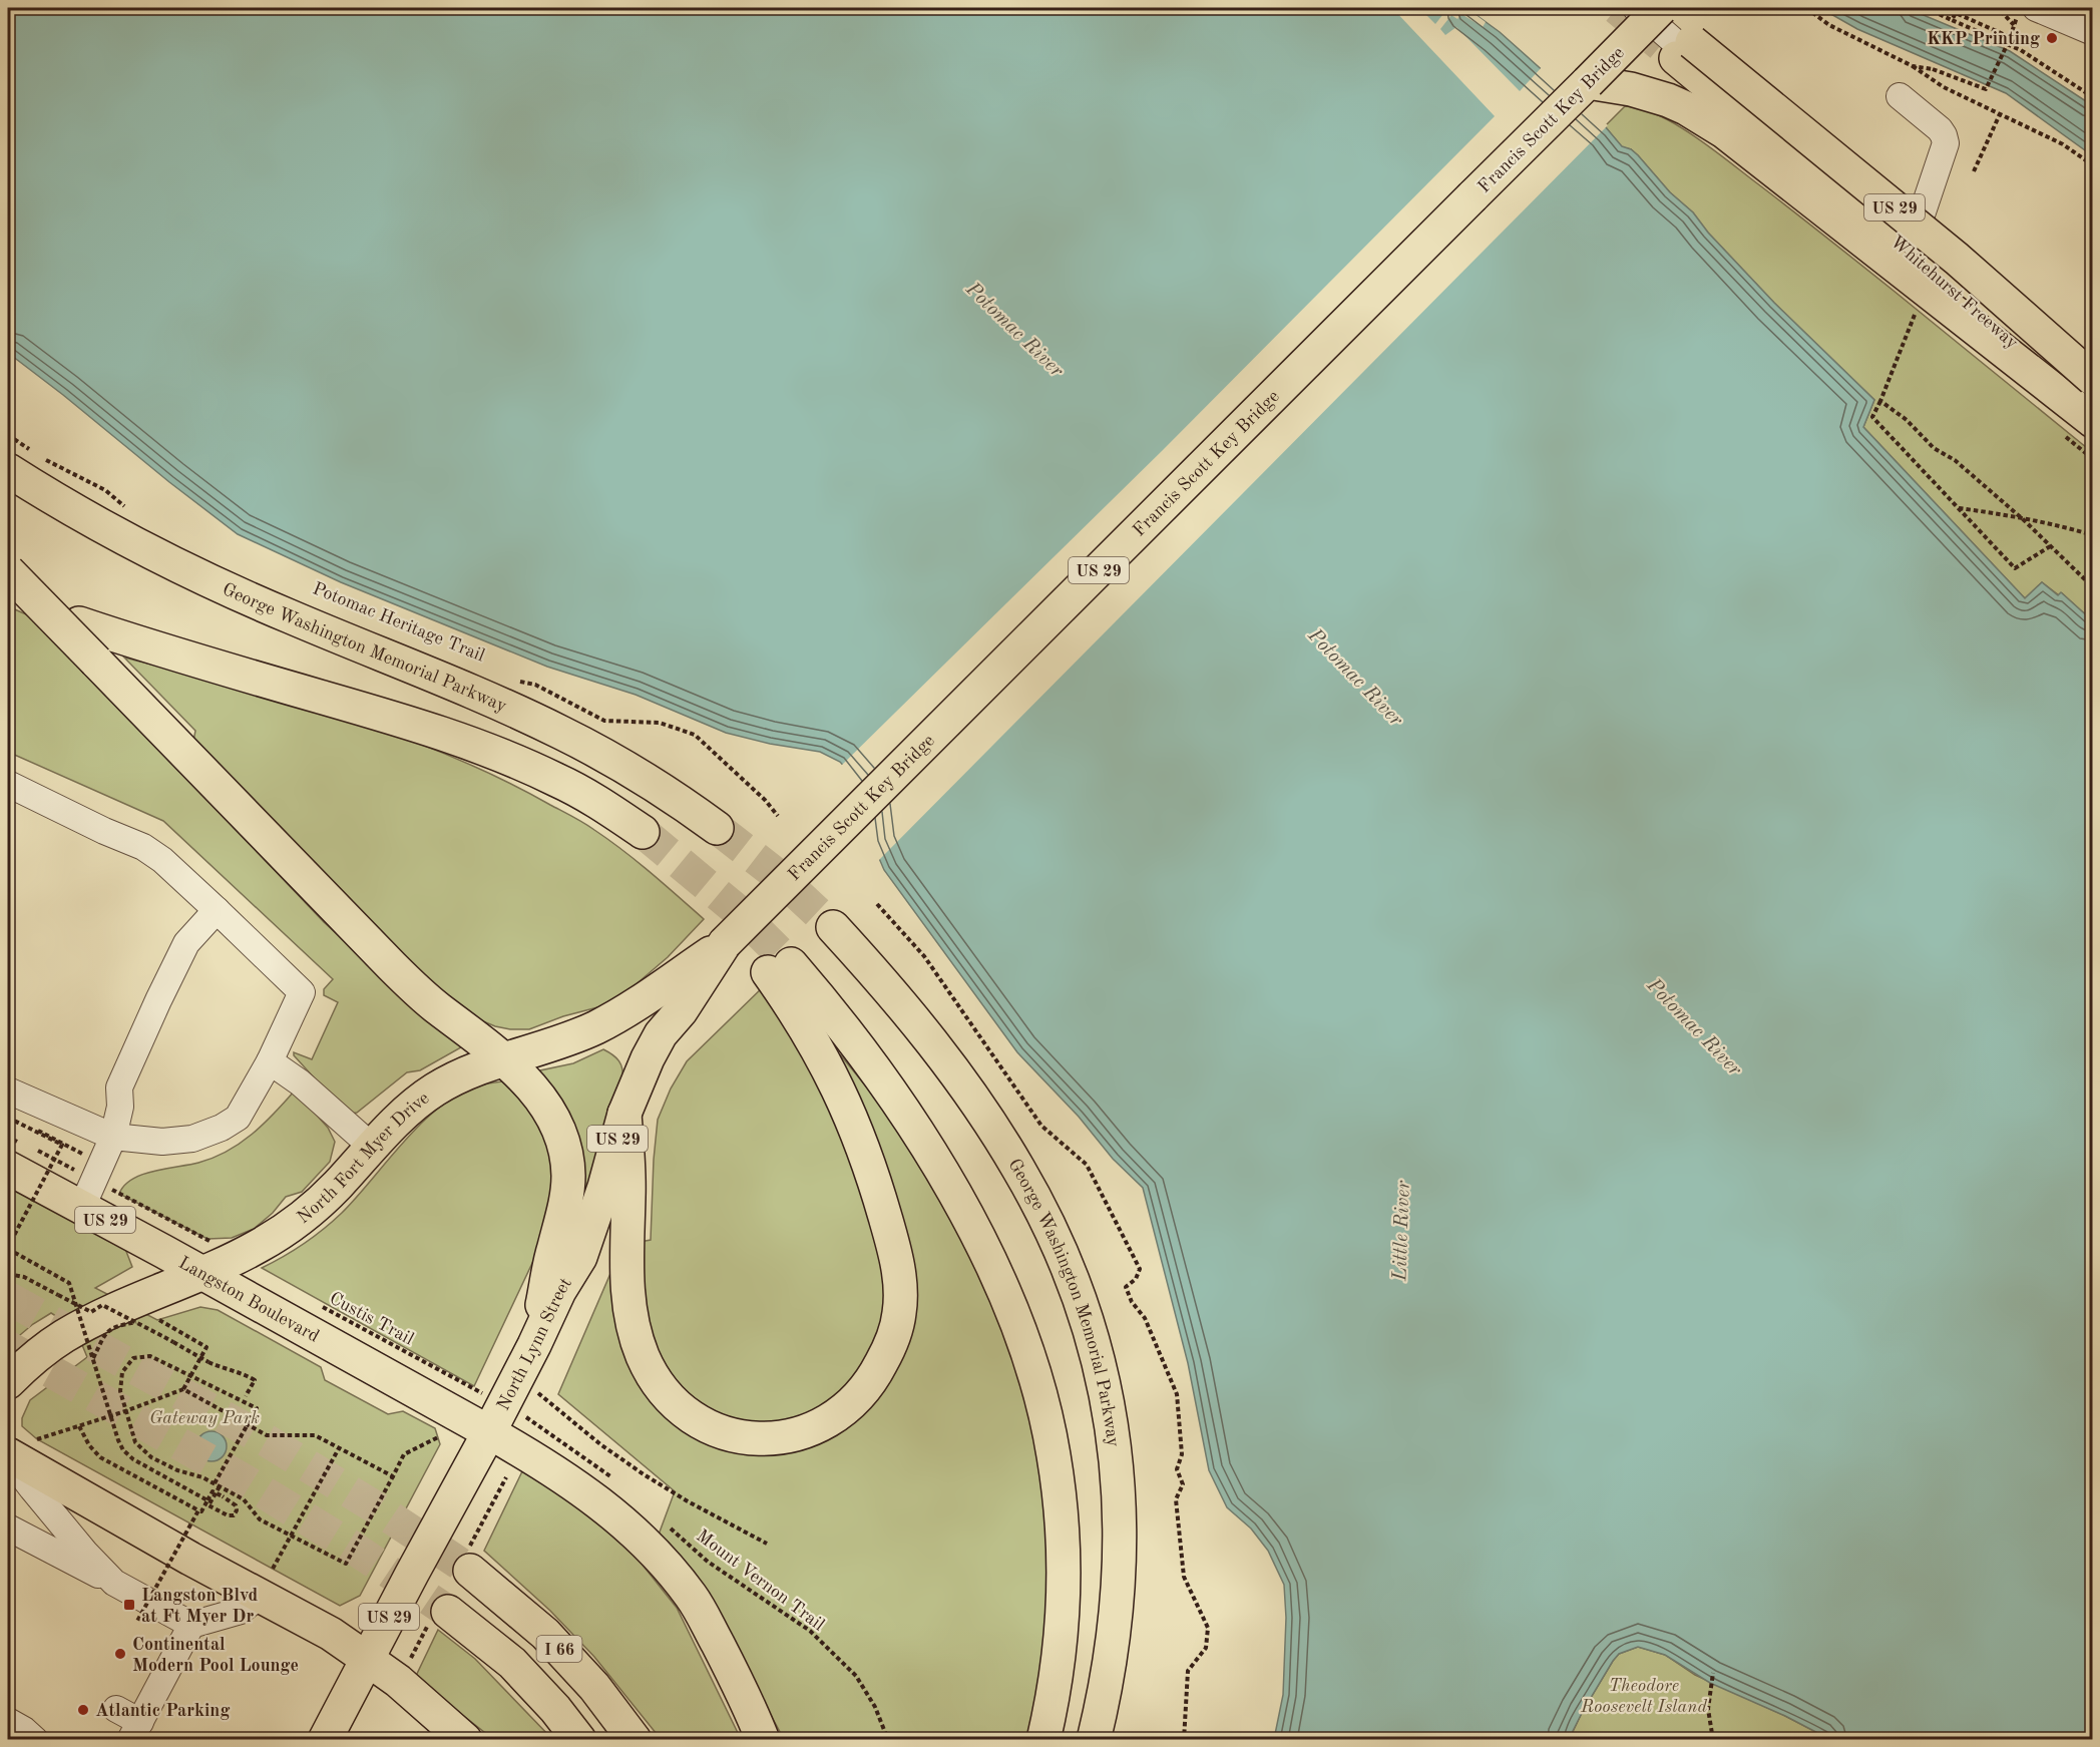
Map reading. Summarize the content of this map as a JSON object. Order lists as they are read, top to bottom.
{
  "streets": {
    "main road": [
      "Francis Scott Key Bridge",
      "US 29",
      "Whitehurst Freeway",
      "George Washington Memorial Parkway",
      "North Fort Myer Drive",
      "Langston Boulevard",
      "North Lynn Street",
      "I 66"
    ],
    "path": ["Custis Trail", "Mount Vernon Trail"]
  },
  "crossings": [
    ["Francis Scott Key Bridge", "US 29"],
    ["Francis Scott Key Bridge", "North Fort Myer Drive"],
    ["Francis Scott Key Bridge", "North Lynn Street"],
    ["US 29", "North Lynn Street"],
    ["North Fort Myer Drive", "Langston Boulevard"],
    ["North Fort Myer Drive", "North Lynn Street"],
    ["Langston Boulevard", "North Lynn Street"]
  ],
  "water": ["Potomac River", "Little River"],
  "parks": ["Gateway Park", "Theodore Roosevelt Island"],
  "places": {
    "other": ["KKP Printing", "Continental Modern Pool Lounge", "Atlantic Parking"],
    "transit": ["Langston Blvd at Ft Myer Dr"]
  }
}
